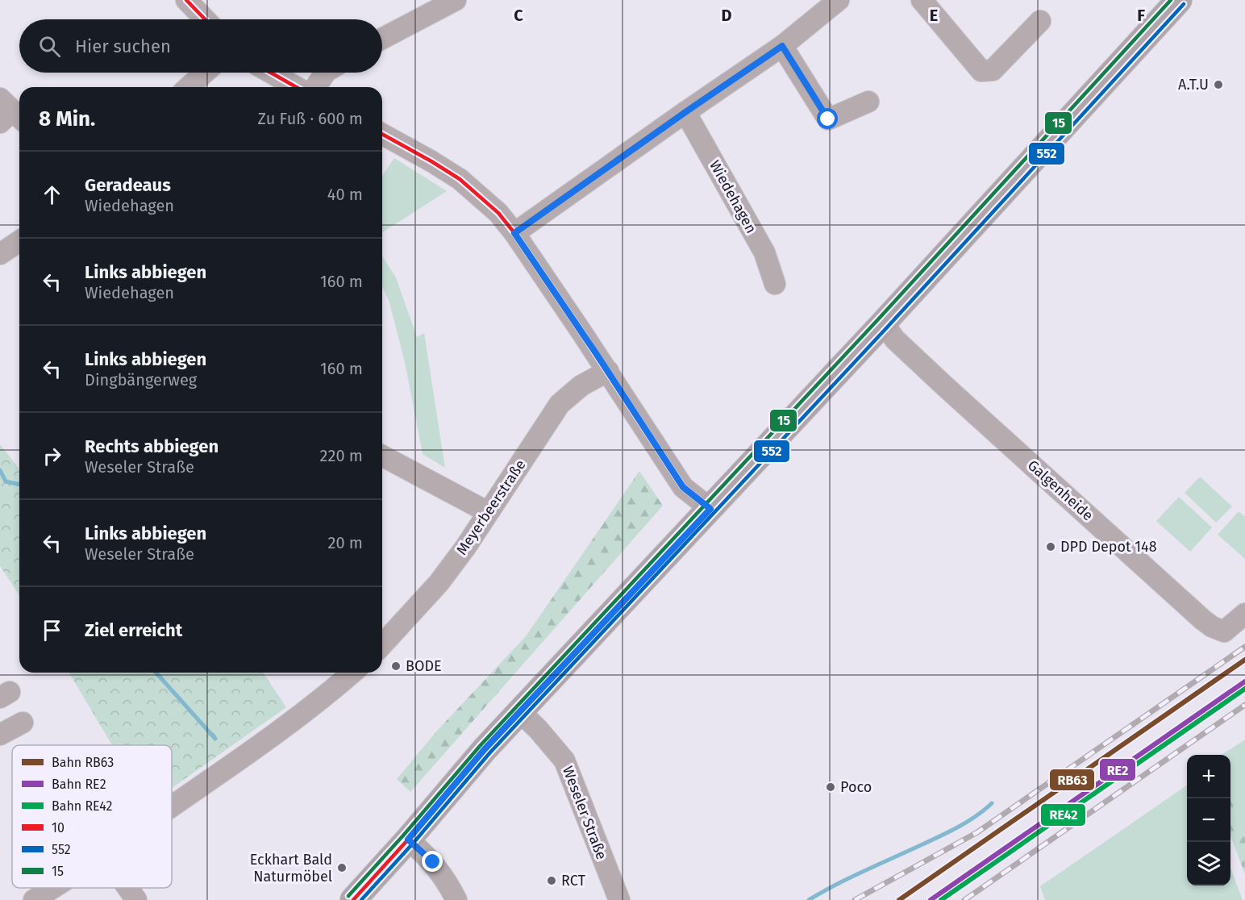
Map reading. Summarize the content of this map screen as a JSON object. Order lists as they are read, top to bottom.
{
  "streets": {
    "street": [
      "Wiedehagen",
      "Galgenheide",
      "Meyerbeerstraße",
      "Weseler Straße"
    ]
  },
  "places": [
    "A.T.U",
    "DPD Depot 148",
    "BODE",
    "Poco",
    "Eckhart Bald Naturmöbel",
    "RCT"
  ],
  "lines": [
    "transit line 10",
    "transit line 15",
    "transit line 552",
    "rail line RB63",
    "rail line RE2",
    "rail line RE42"
  ],
  "legend": [
    "Bahn RB63",
    "Bahn RE2",
    "Bahn RE42",
    "10",
    "552",
    "15"
  ],
  "page": {
    "search": "Hier suchen",
    "heading": ["8 Min.", "Zu Fuß · 600 m"],
    "list": [
      ["Geradeaus", "Wiedehagen", "40 m"],
      ["Links abbiegen", "Wiedehagen", "160 m"],
      ["Links abbiegen", "Dingbängerweg", "160 m"],
      ["Rechts abbiegen", "Weseler Straße", "220 m"],
      ["Links abbiegen", "Weseler Straße", "20 m"],
      "Ziel erreicht"
    ],
    "map_buttons": ["+", "−"]
  },
  "grid": {
    "columns": [
      "C",
      "D",
      "E",
      "F"
    ]
  }
}
